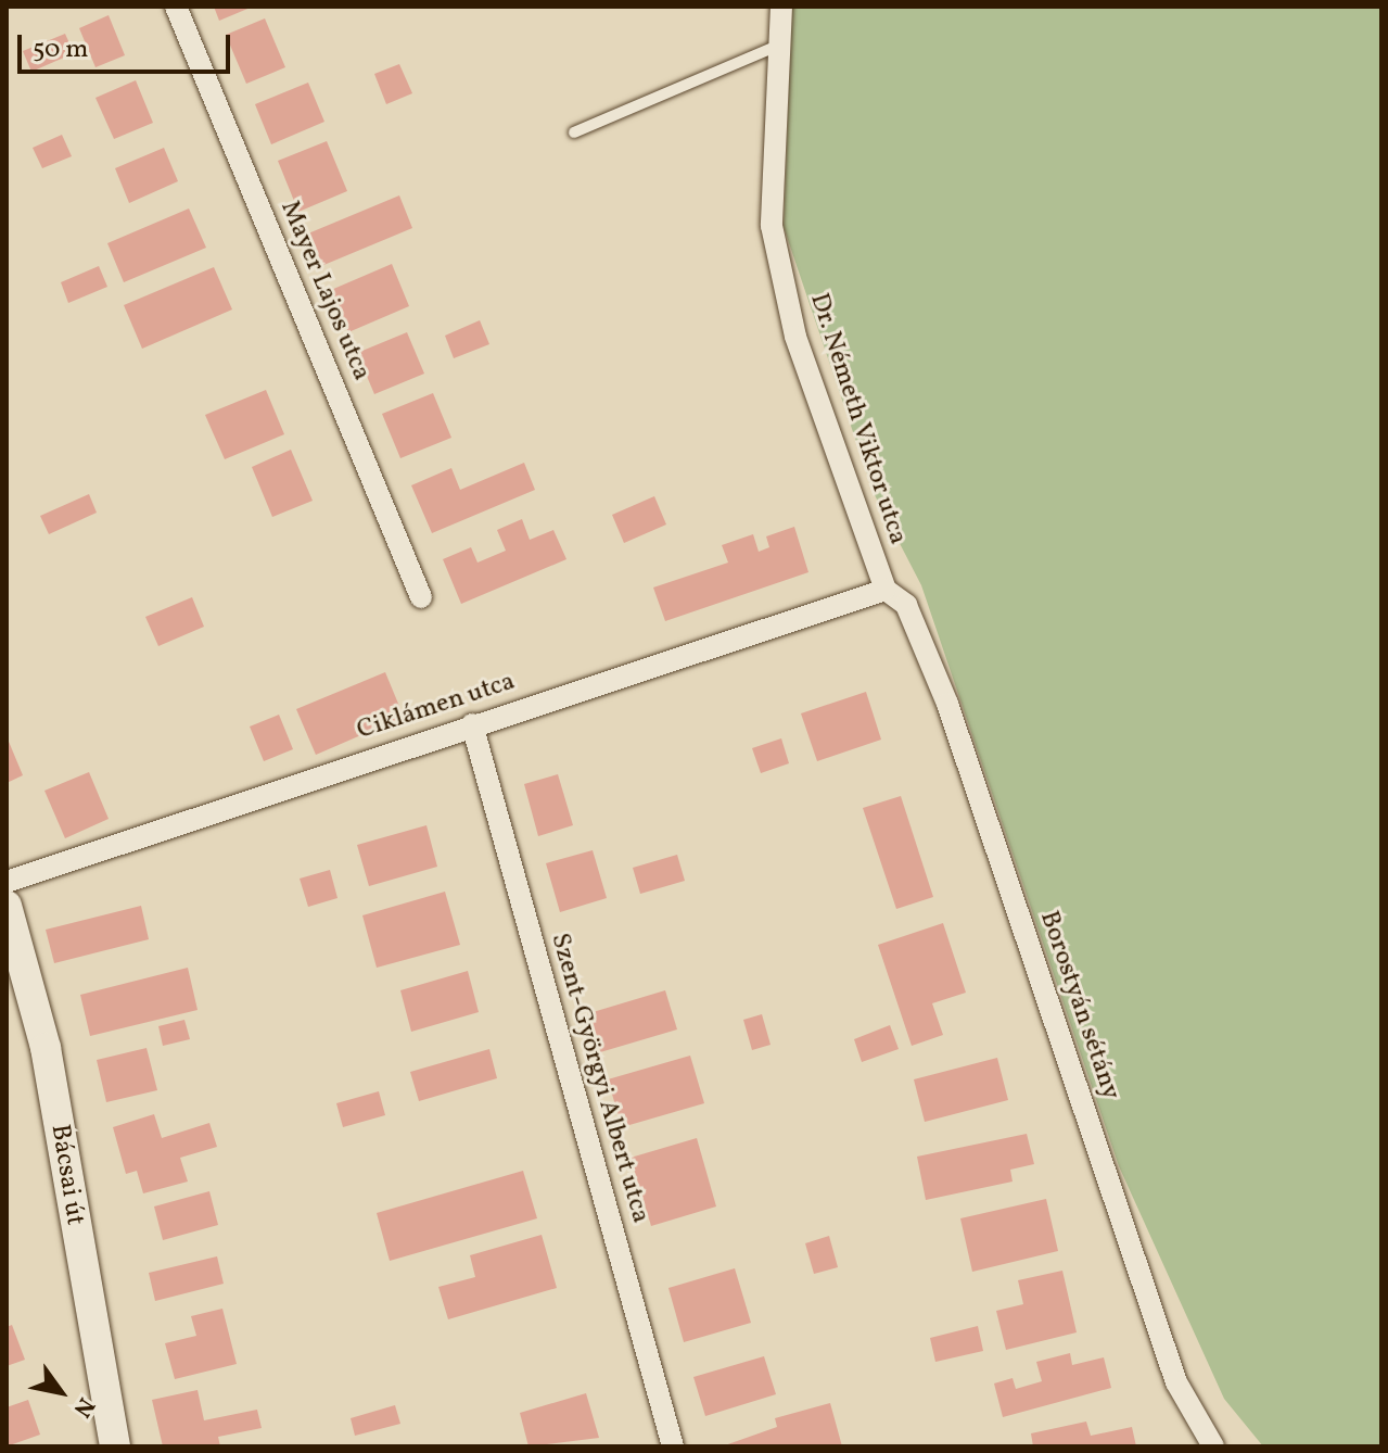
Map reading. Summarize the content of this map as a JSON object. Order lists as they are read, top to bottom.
{
  "streets": {
    "main road": ["Bácsai út"],
    "street": [
      "Mayer Lajos utca",
      "Dr. Németh Viktor utca",
      "Ciklámen utca",
      "Borostyán sétány",
      "Szent-Györgyi Albert utca"
    ]
  },
  "crossings": [
    ["Dr. Németh Viktor utca", "Ciklámen utca"],
    ["Dr. Németh Viktor utca", "Borostyán sétány"],
    ["Ciklámen utca", "Borostyán sétány"],
    ["Ciklámen utca", "Szent-Györgyi Albert utca"]
  ],
  "scale_bar": "50 m",
  "north": "bottom right"
}
